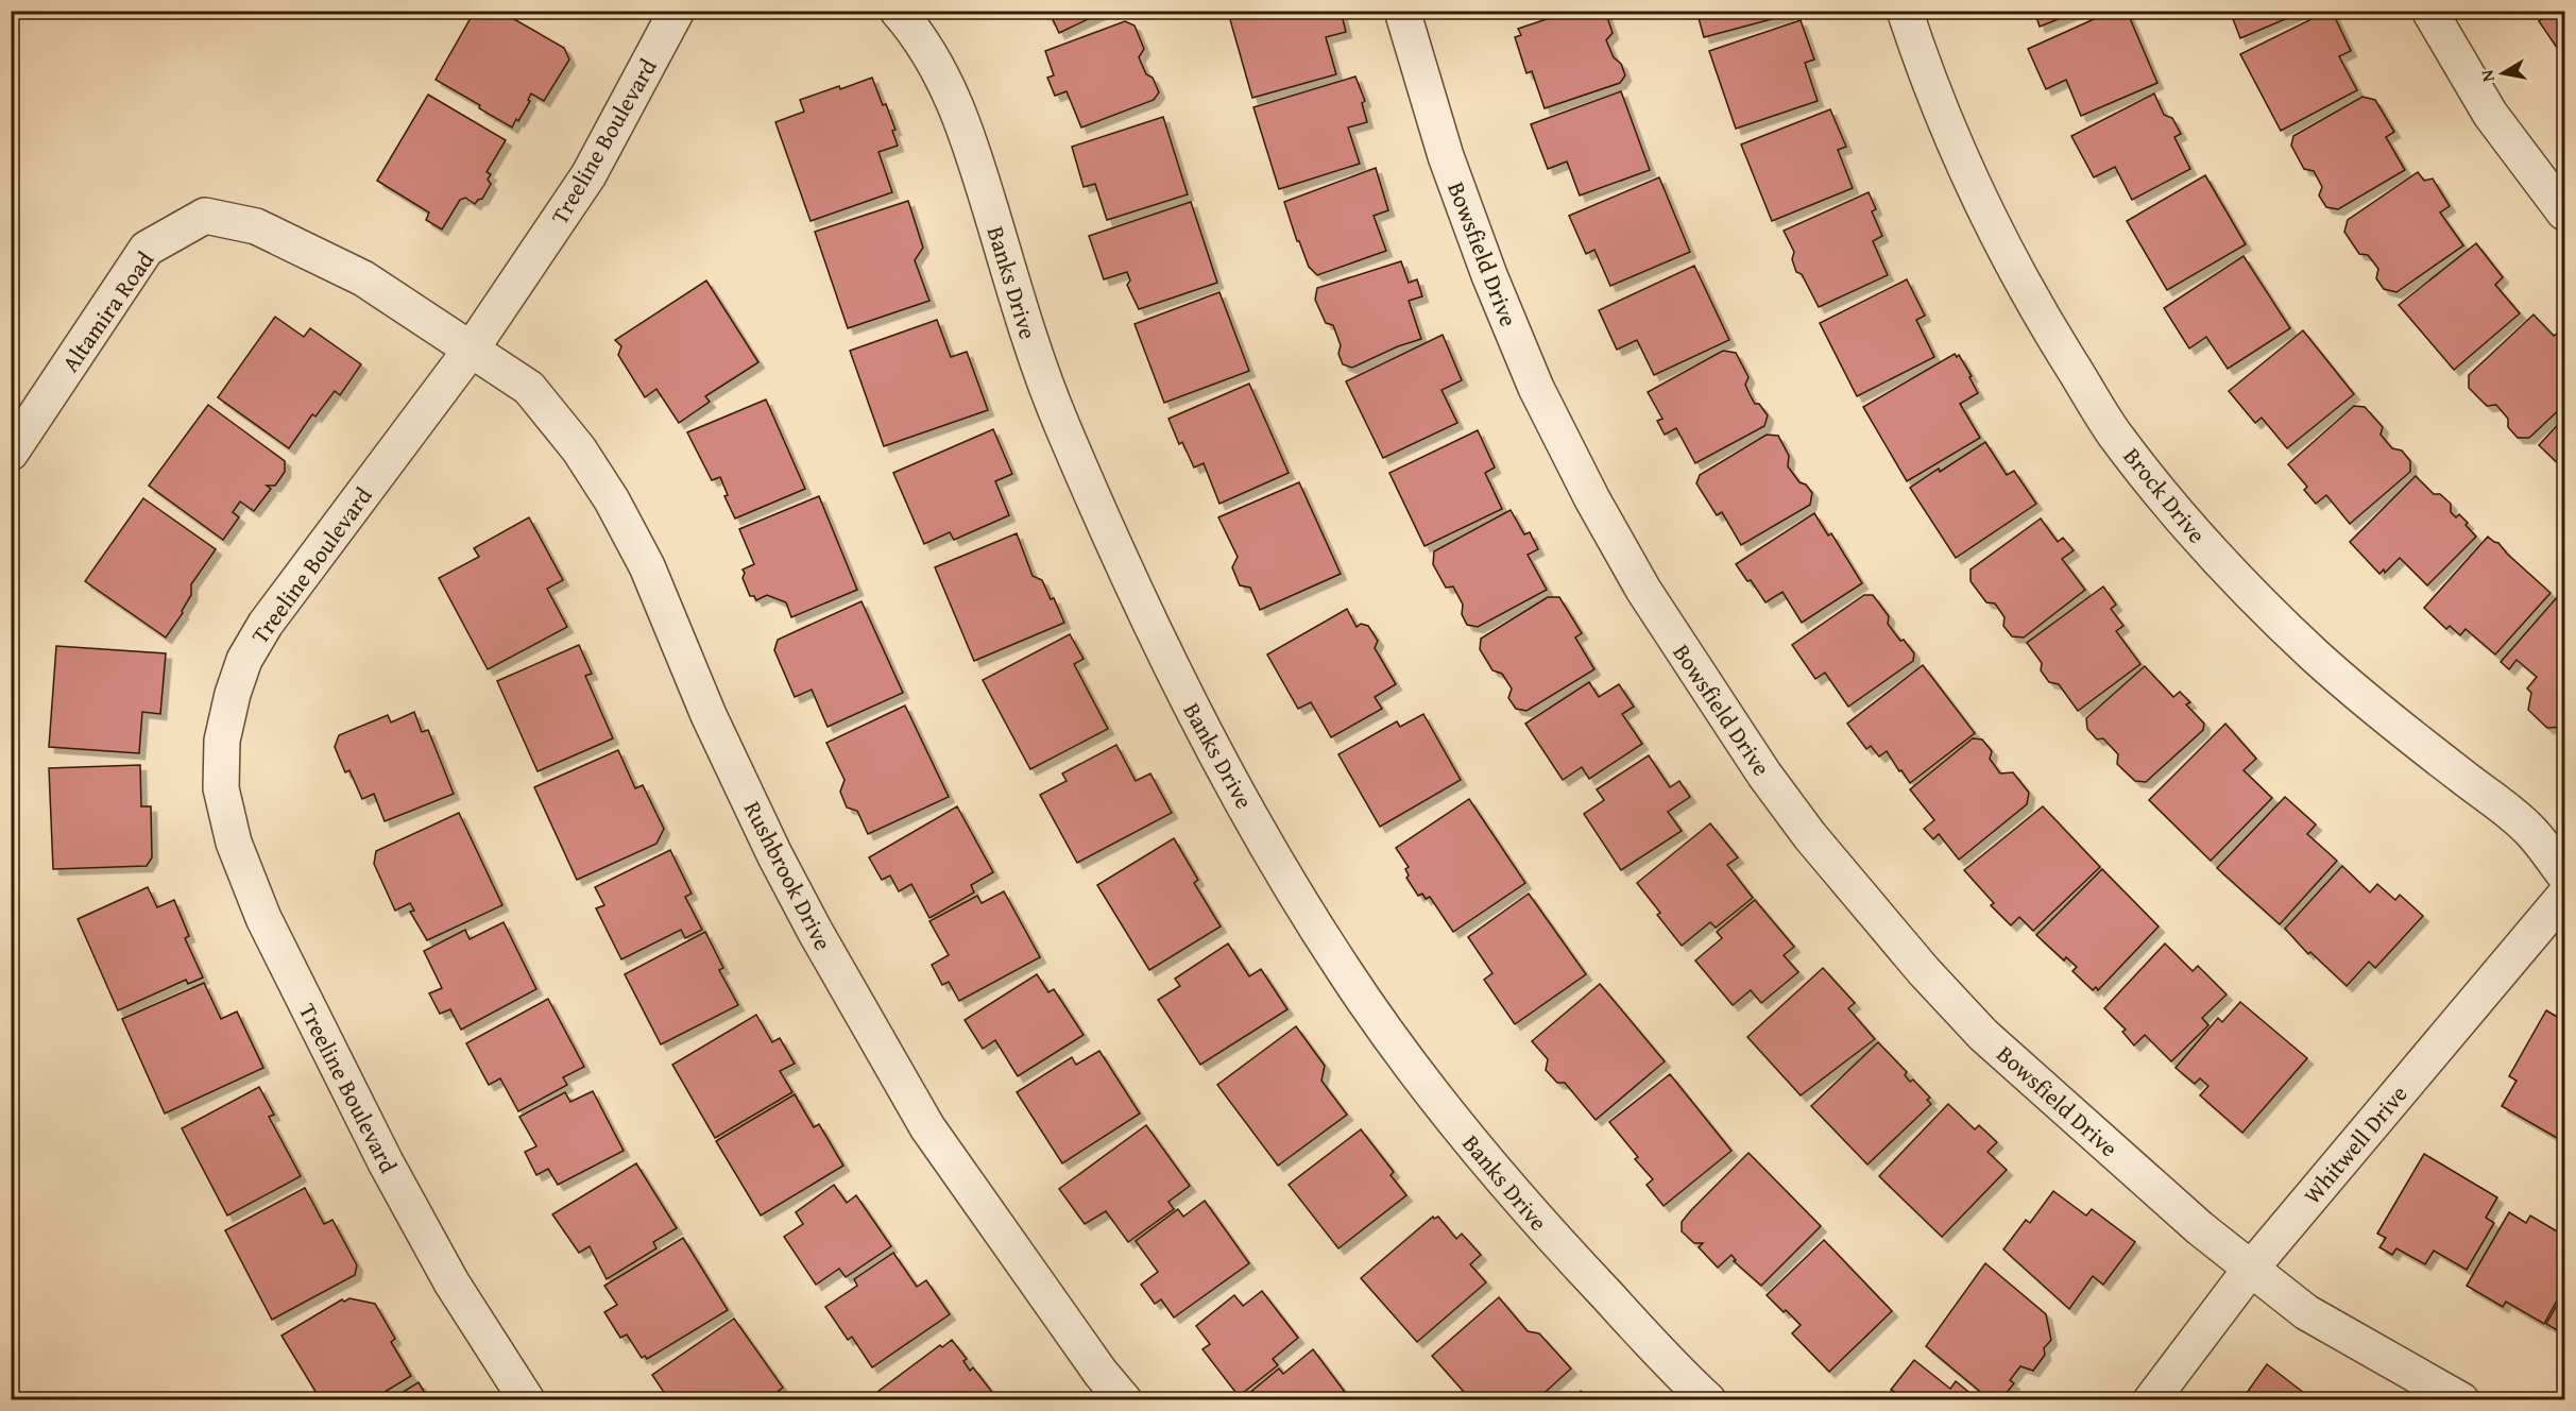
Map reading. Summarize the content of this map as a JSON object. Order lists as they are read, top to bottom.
{
  "streets": {
    "street": [
      "Treeline Boulevard",
      "Bowsfield Drive",
      "Banks Drive",
      "Altamira Road",
      "Brock Drive",
      "Rushbrook Drive",
      "Whitwell Drive"
    ]
  },
  "crossings": [
    ["Treeline Boulevard", "Altamira Road"],
    ["Treeline Boulevard", "Rushbrook Drive"],
    ["Bowsfield Drive", "Whitwell Drive"],
    ["Altamira Road", "Rushbrook Drive"]
  ],
  "north": "left"
}
